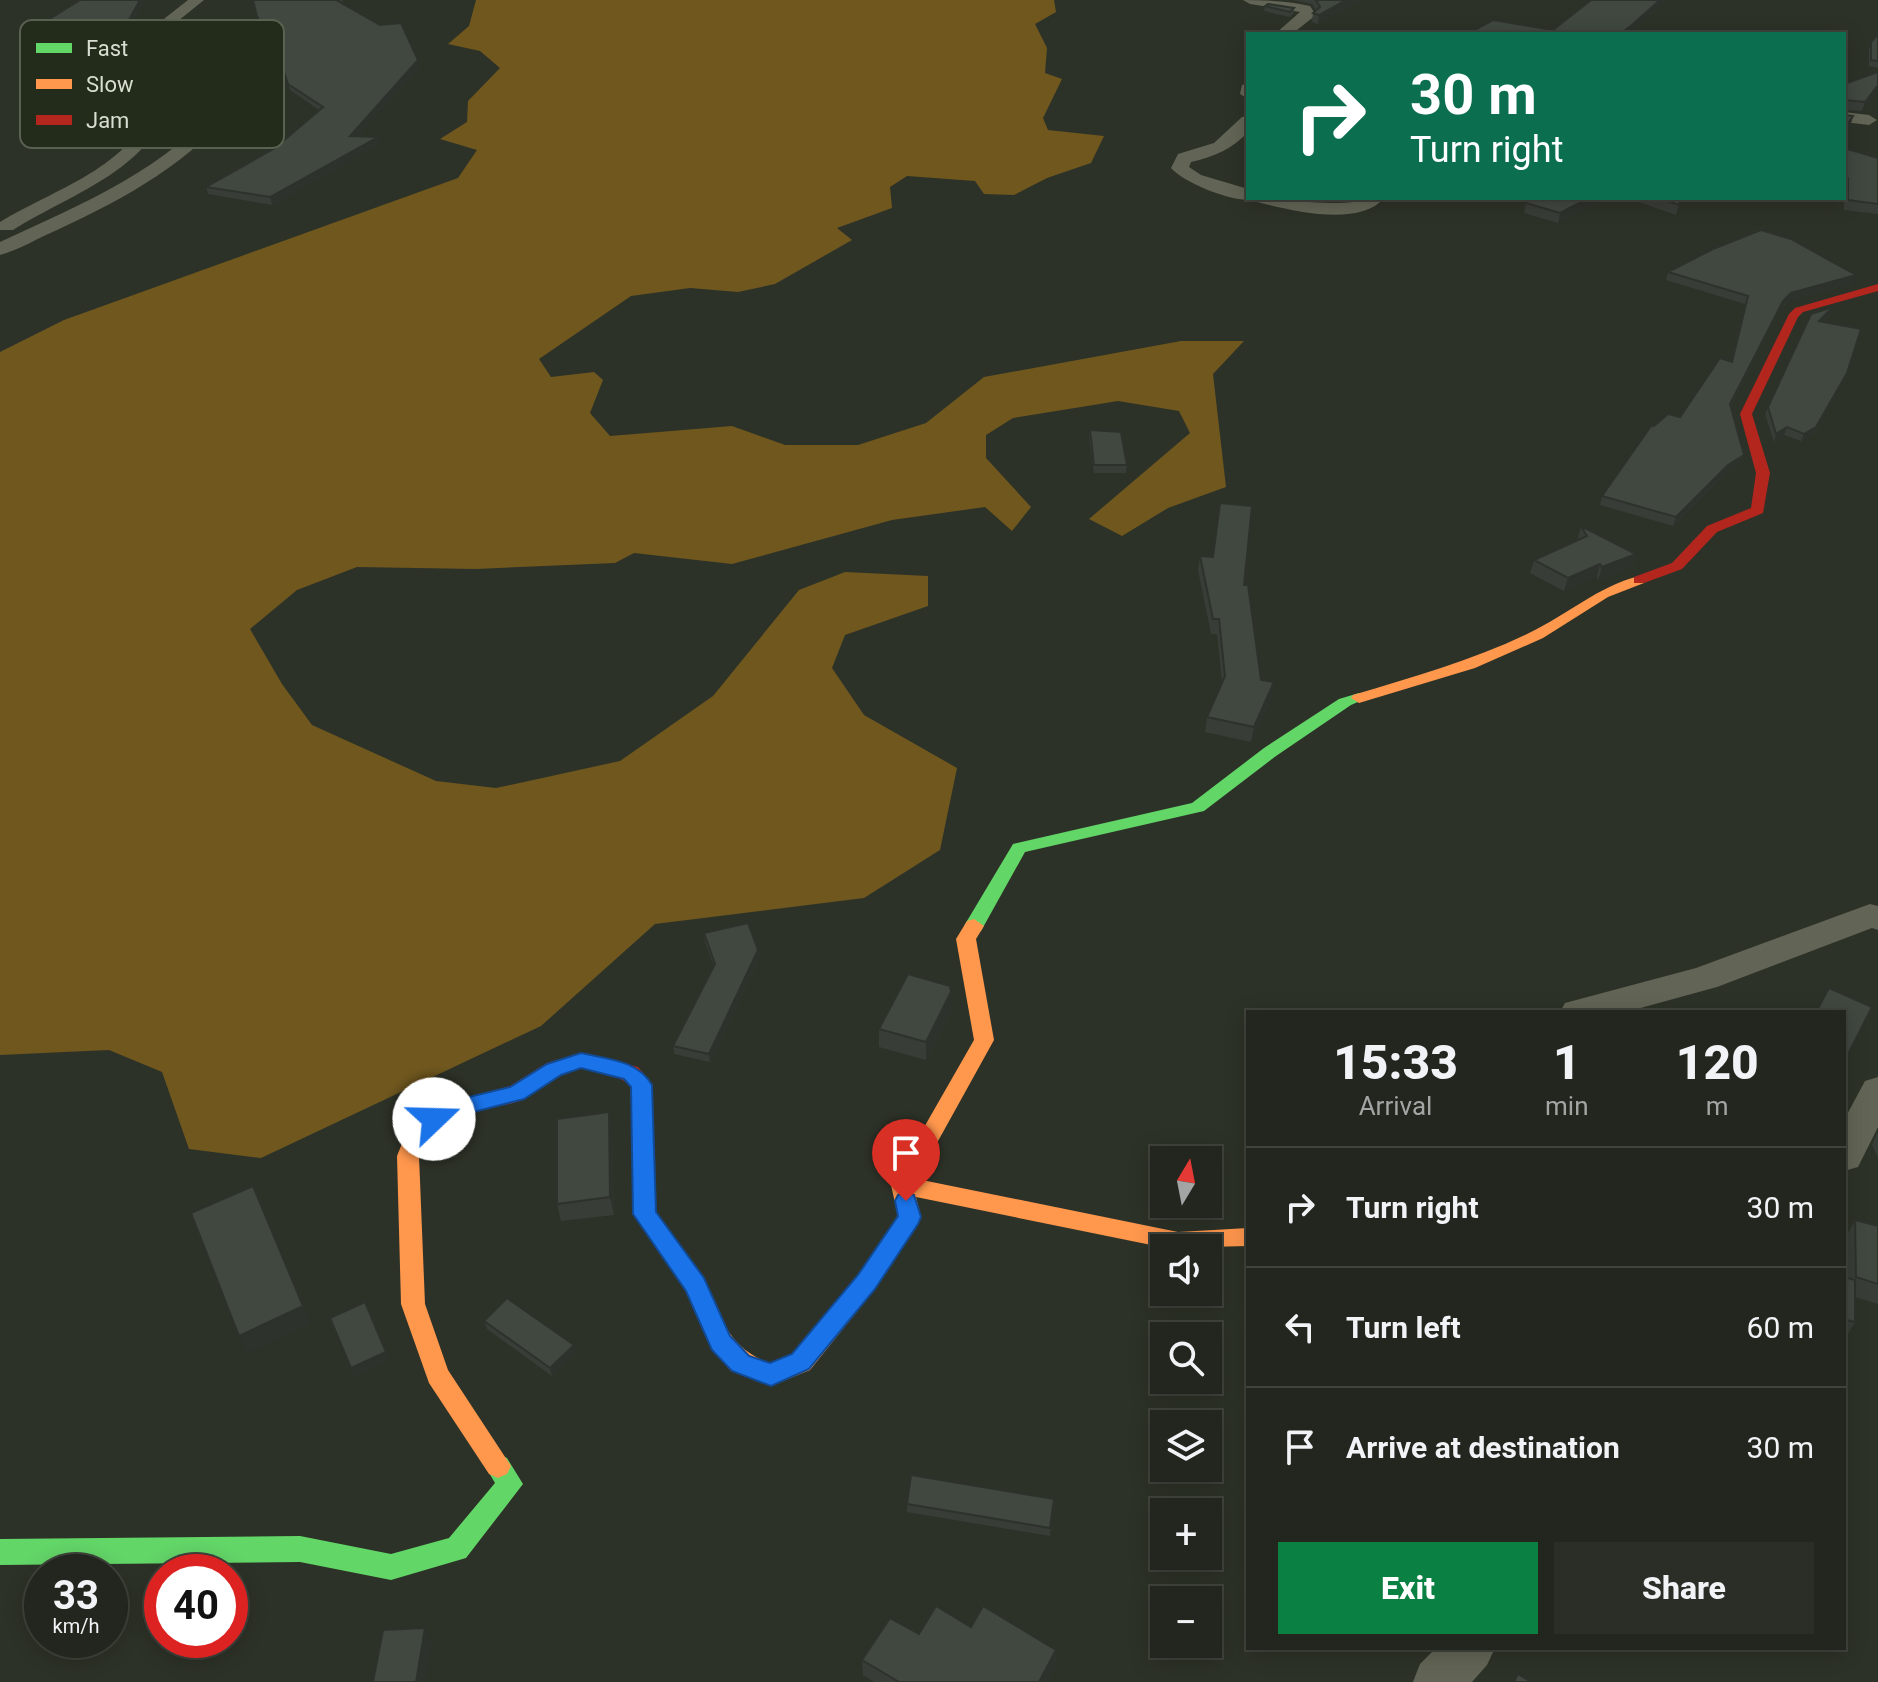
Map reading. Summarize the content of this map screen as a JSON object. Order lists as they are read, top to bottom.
{
  "legend": ["Fast", "Slow", "Jam"],
  "north": "top",
  "page": {
    "turn": ["30 m", "Turn right"],
    "eta": [
      "15:33",
      "Arrival",
      "1",
      "min",
      "120",
      "m"
    ],
    "map_buttons": ["+", "−"],
    "list": [
      {
        "name": "Turn right",
        "value": "30 m"
      },
      {
        "name": "Turn left",
        "value": "60 m"
      },
      {
        "name": "Arrive at destination",
        "value": "30 m"
      }
    ],
    "buttons": ["Exit", "Share"],
    "speed": "33 km/h",
    "limit": "40"
  }
}
